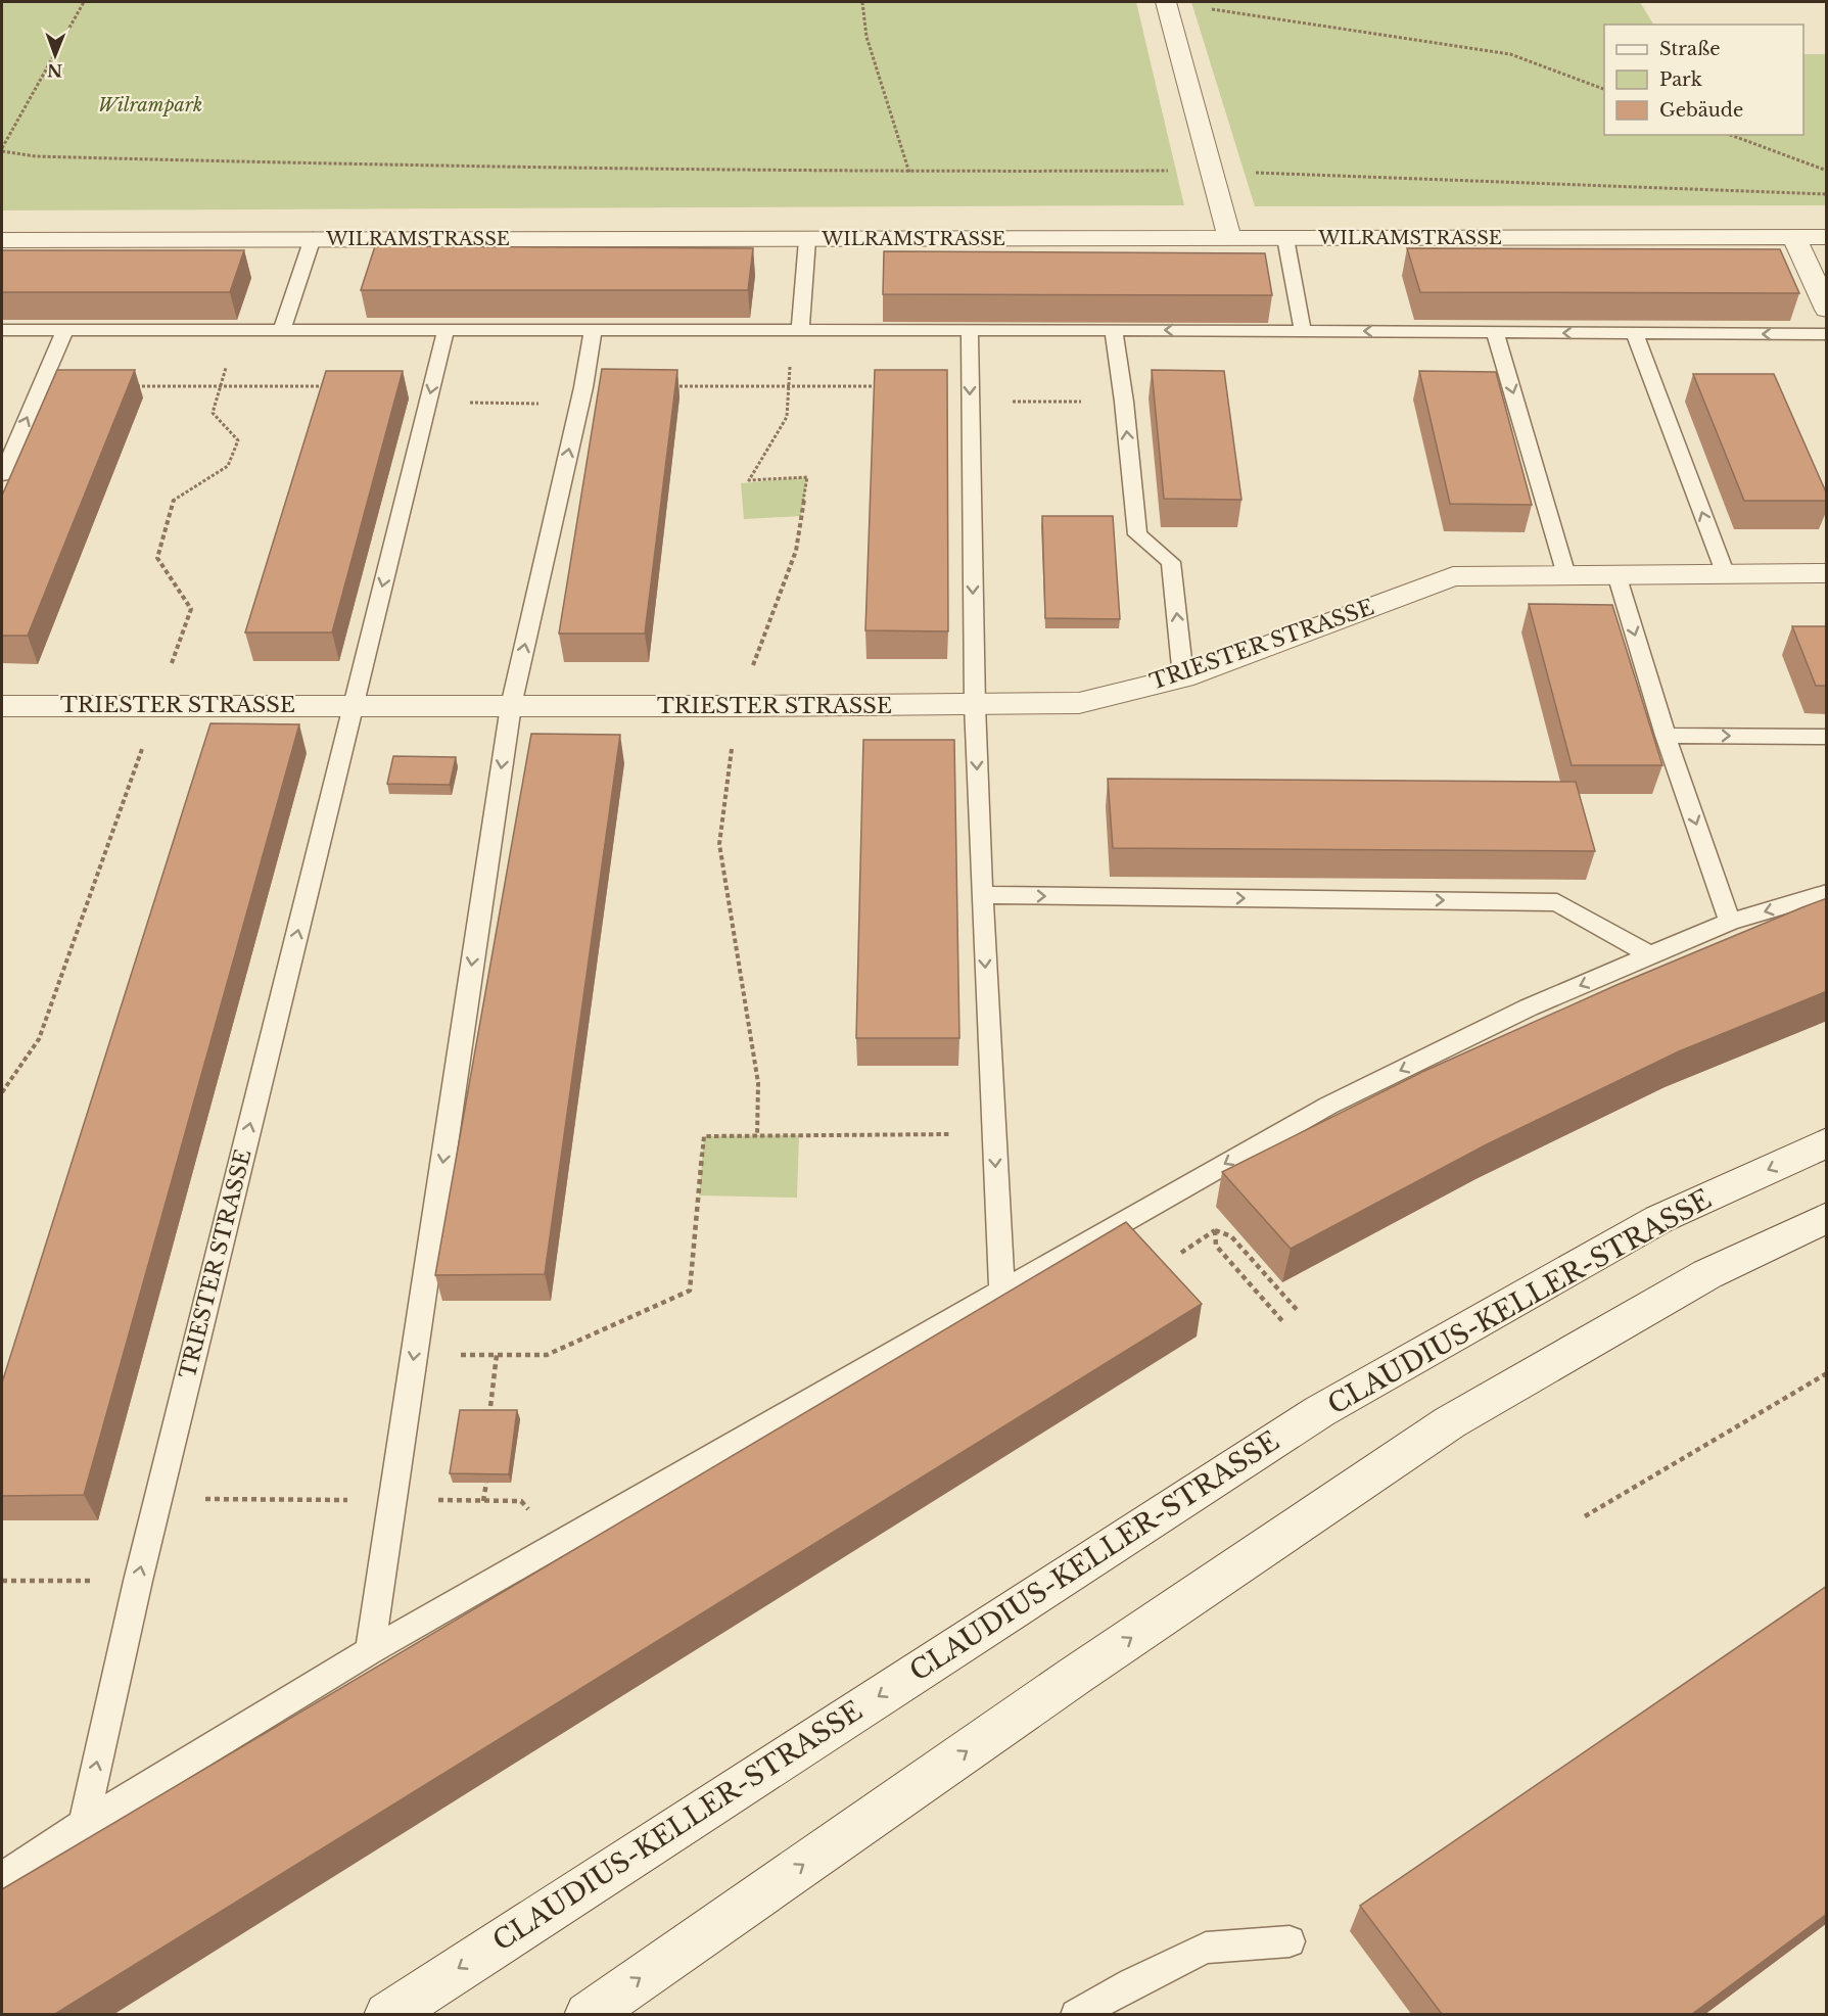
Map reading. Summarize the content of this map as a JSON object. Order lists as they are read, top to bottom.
{
  "streets": {
    "street": ["WILRAMSTRASSE", "TRIESTER STRASSE", "CLAUDIUS-KELLER-STRASSE"]
  },
  "one_way": ["TRIESTER STRASSE"],
  "parks": ["Wilrampark"],
  "legend": ["Straße", "Park", "Gebäude"],
  "north": "bottom"
}
